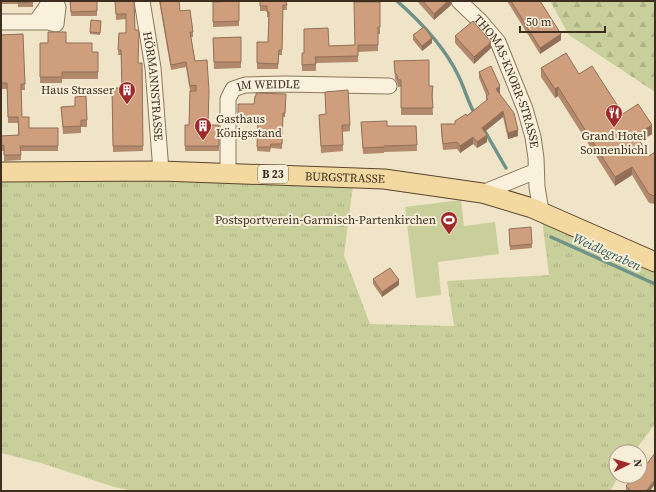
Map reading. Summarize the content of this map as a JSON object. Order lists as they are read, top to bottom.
{
  "streets": {
    "main road": ["B 23", "BURGSTRASSE"],
    "street": ["THOMAS-KNORR-STRASSE", "HÖRMANNSTRASSE", "IM WEIDLE"]
  },
  "crossings": [
    ["THOMAS-KNORR-STRASSE", "B 23"],
    ["THOMAS-KNORR-STRASSE", "BURGSTRASSE"],
    ["HÖRMANNSTRASSE", "BURGSTRASSE"],
    ["IM WEIDLE", "BURGSTRASSE"],
    ["B 23", "BURGSTRASSE"]
  ],
  "water": ["Weidlegraben"],
  "places": {
    "building": ["Haus Strasser", "Gasthaus Königsstand"],
    "restaurant": ["Grand Hotel Sonnenbichl"],
    "sports": ["Postsportverein-Garmisch-Partenkirchen"]
  },
  "scale_bar": "50 m",
  "north": "right"
}
